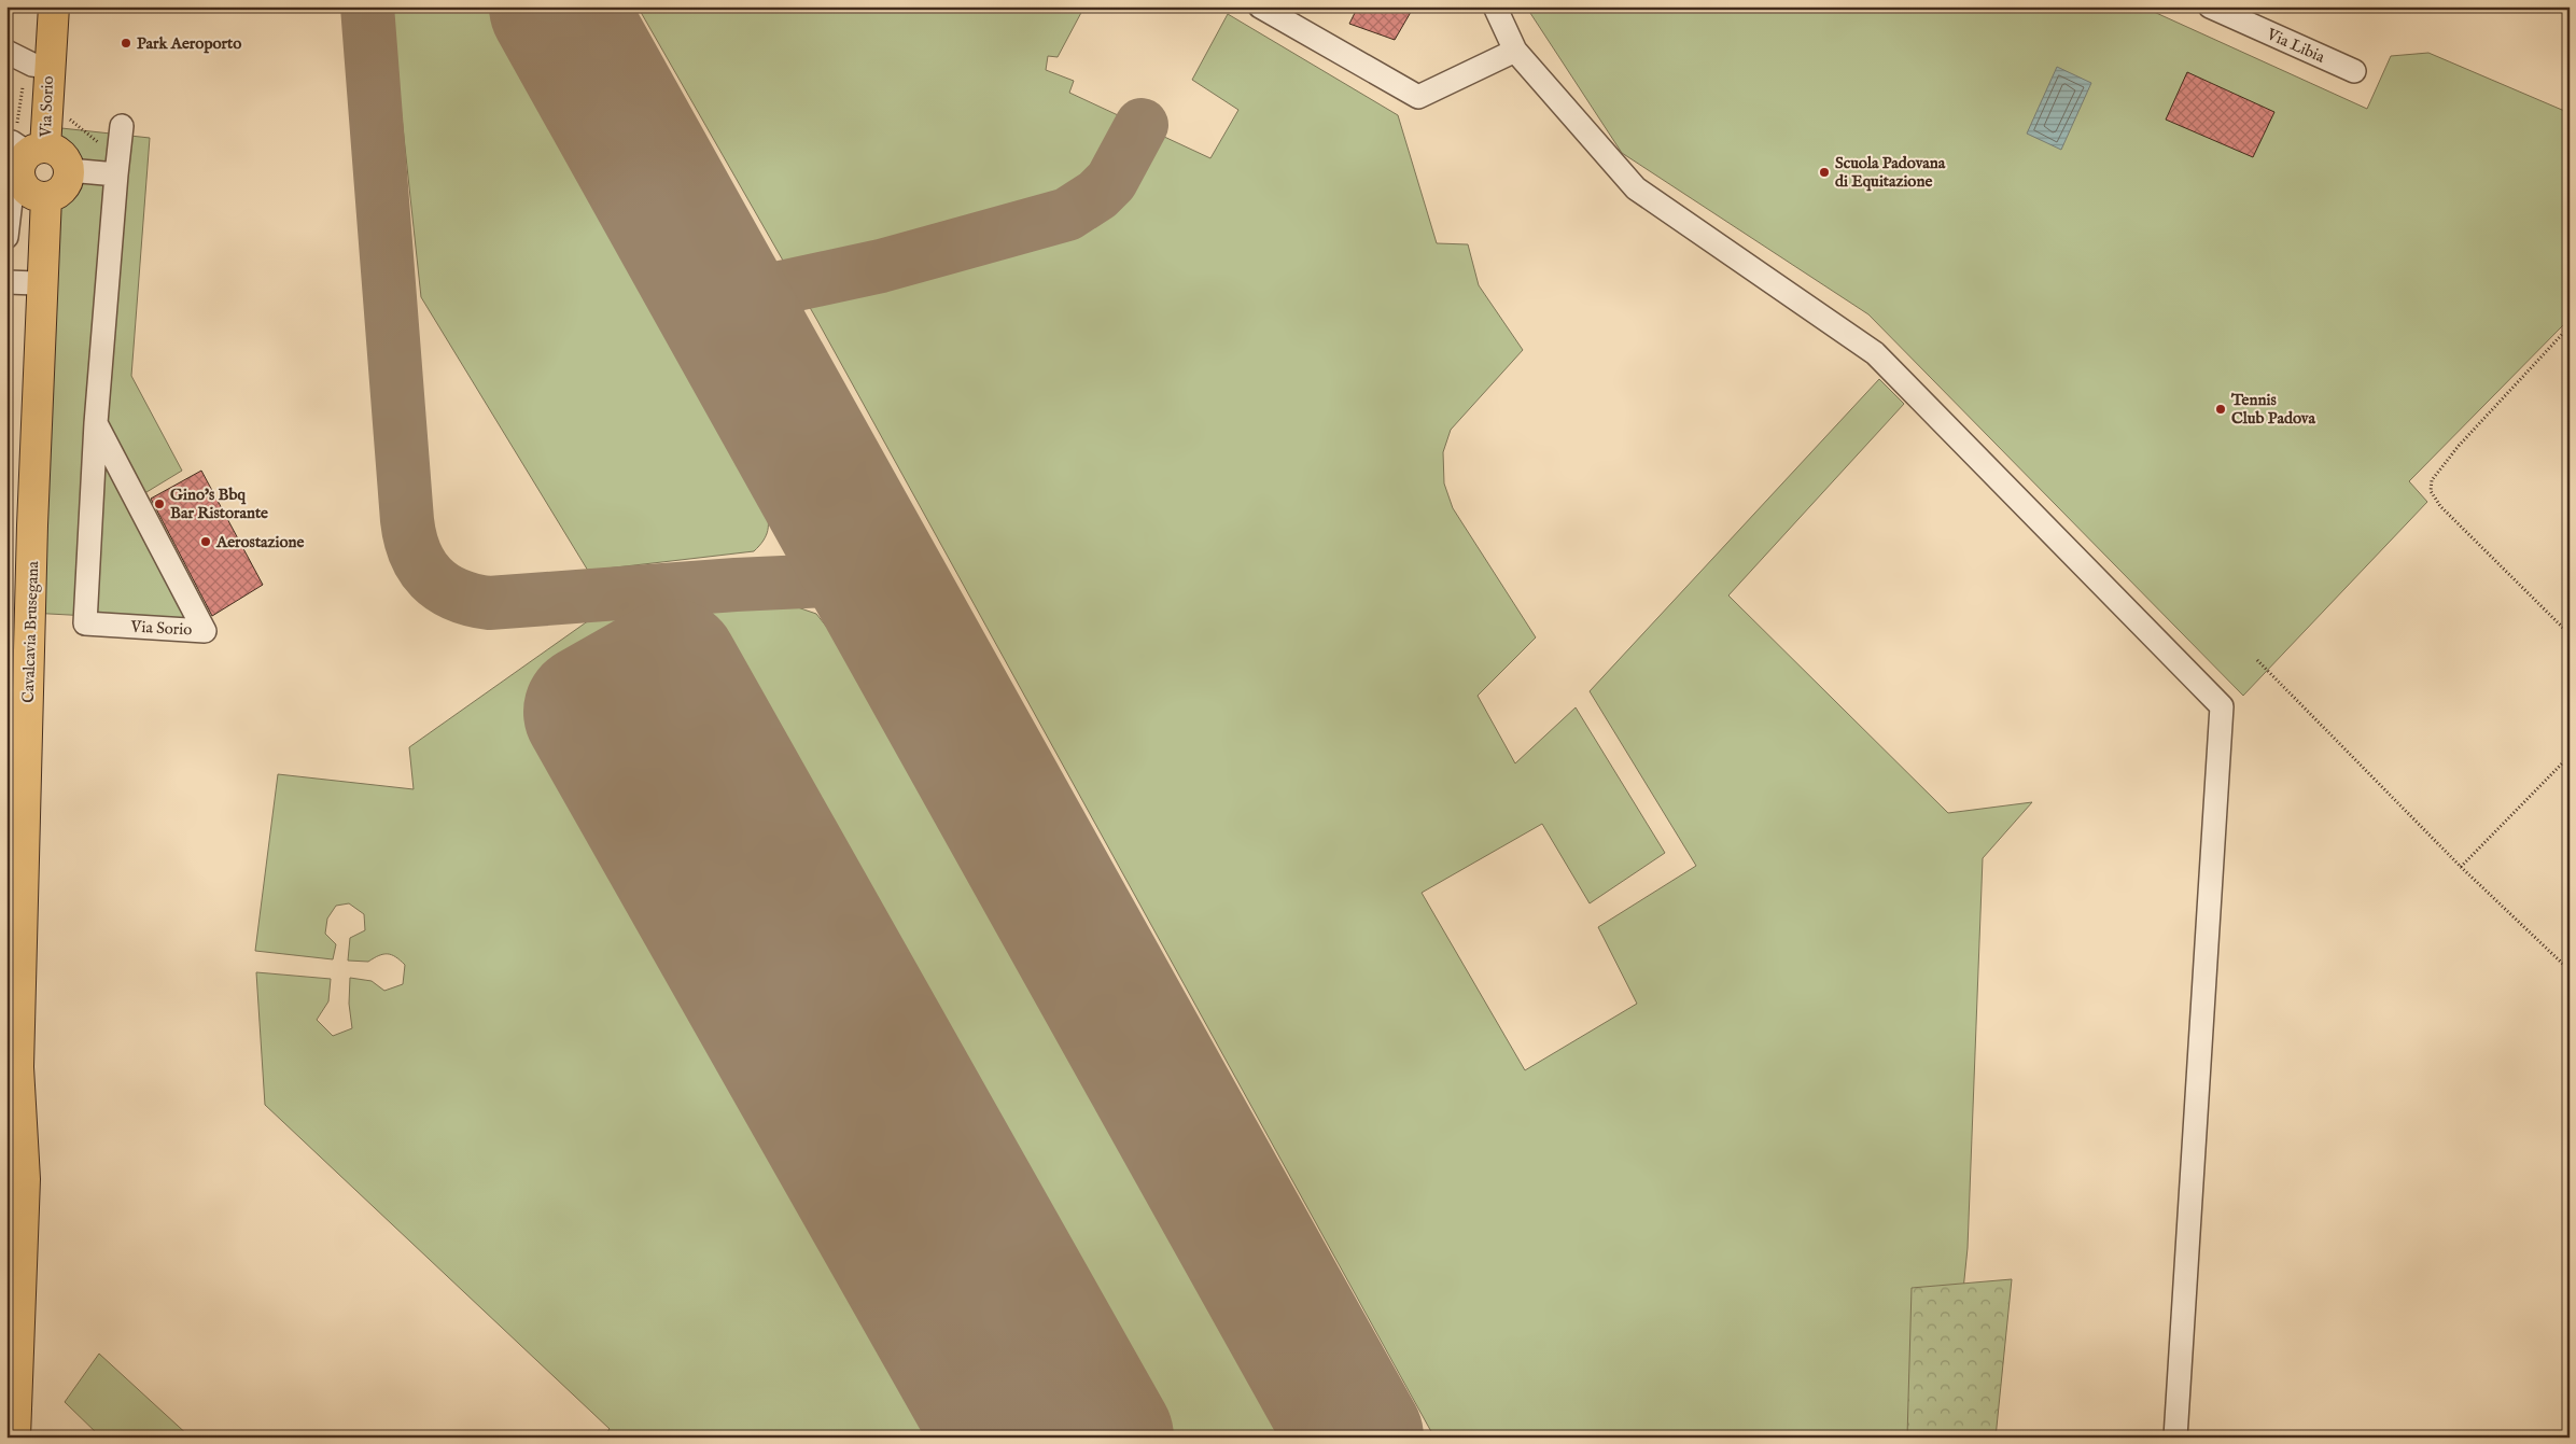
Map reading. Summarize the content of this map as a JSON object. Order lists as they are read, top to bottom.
{
  "streets": {
    "main road": ["Via Sorio", "Cavalcavia Brusegana"],
    "street": ["Via Libia"]
  },
  "crossings": [
    ["Via Sorio", "Cavalcavia Brusegana"]
  ],
  "places": [
    "Park Aeroporto",
    "Scuola Padovana di Equitazione",
    "Tennis Club Padova",
    "Gino's Bbq Bar Ristorante",
    "Aerostazione"
  ]
}
